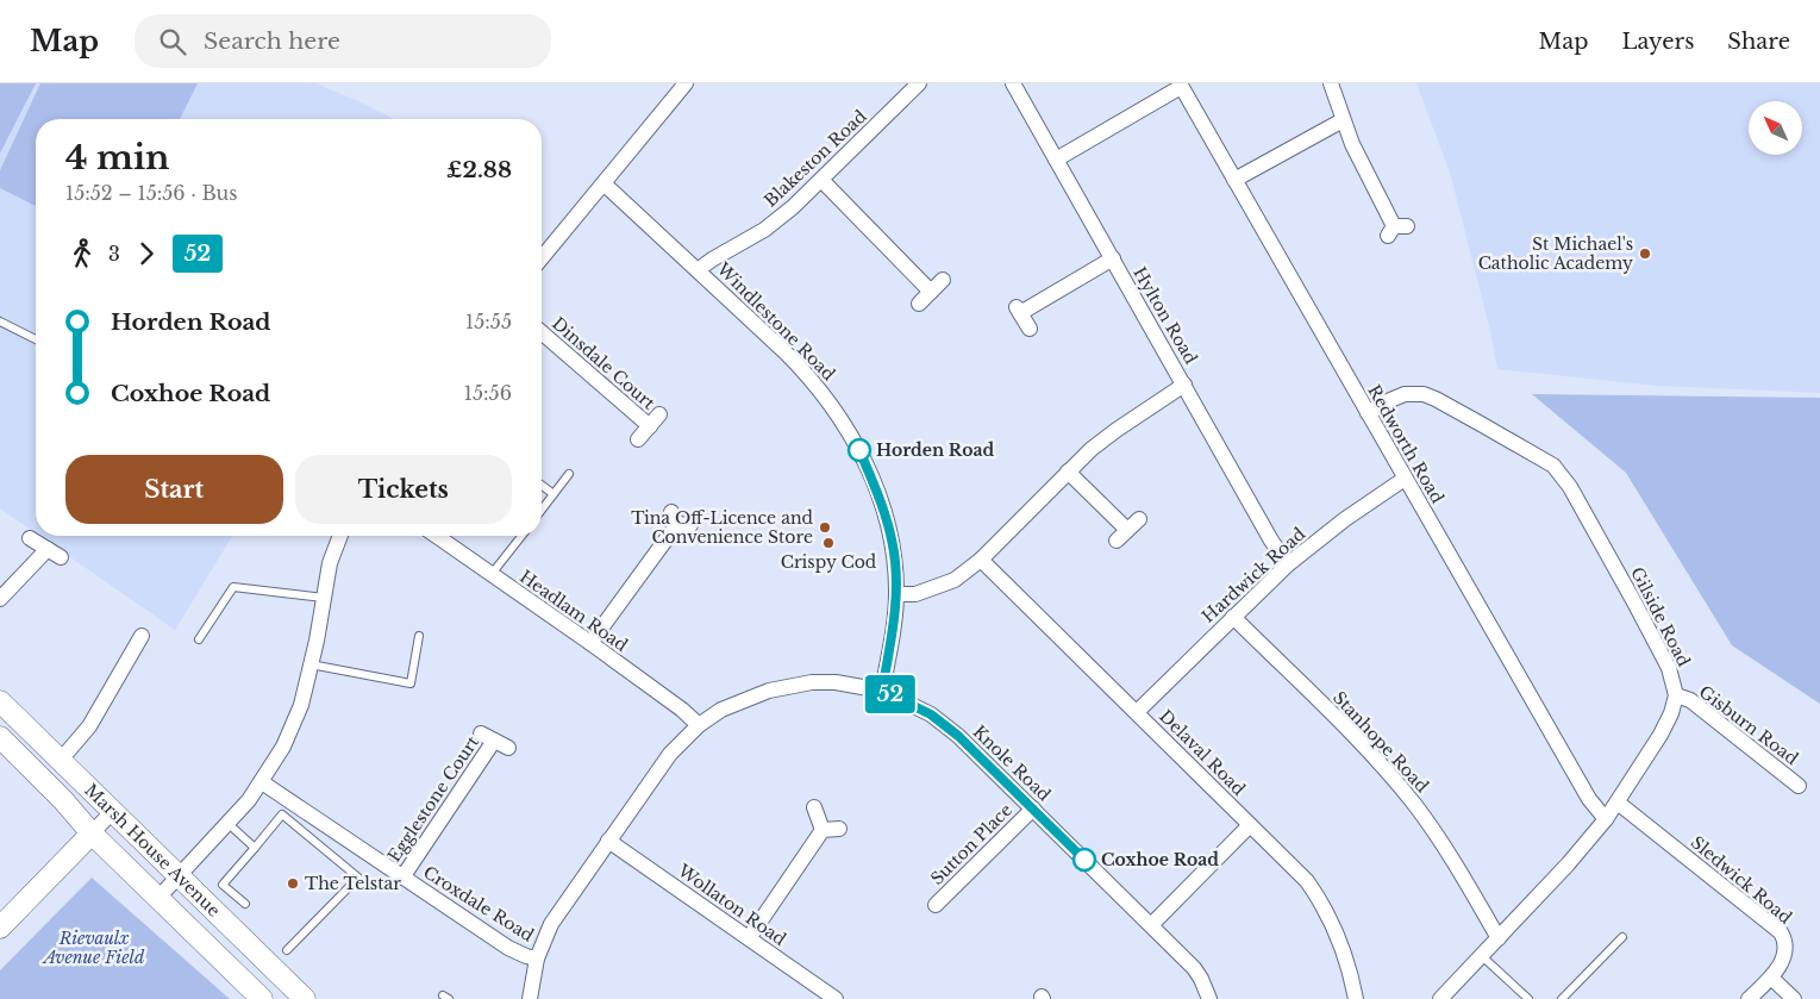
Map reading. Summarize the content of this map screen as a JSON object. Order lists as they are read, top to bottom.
{
  "streets": {
    "street": [
      "Blakeston Road",
      "Hylton Road",
      "Windlestone Road",
      "Dinsdale Court",
      "Redworth Road",
      "Hardwick Road",
      "Headlam Road",
      "Gilside Road",
      "Gisburn Road",
      "Stanhope Road",
      "Delaval Road",
      "Knole Road",
      "Egglestone Court",
      "Sutton Place",
      "Marsh House Avenue",
      "Sledwick Road",
      "Croxdale Road",
      "Wollaton Road"
    ]
  },
  "crossings": [
    ["Blakeston Road", "Windlestone Road"],
    ["Hylton Road", "Hardwick Road"],
    ["Windlestone Road", "Knole Road"],
    ["Redworth Road", "Hardwick Road"],
    ["Redworth Road", "Gilside Road"],
    ["Hardwick Road", "Stanhope Road"],
    ["Hardwick Road", "Delaval Road"],
    ["Headlam Road", "Knole Road"],
    ["Gilside Road", "Gisburn Road"],
    ["Knole Road", "Sutton Place"],
    ["Knole Road", "Croxdale Road"],
    ["Knole Road", "Wollaton Road"],
    ["Egglestone Court", "Croxdale Road"]
  ],
  "parks": ["Rievaulx Avenue Field"],
  "places": [
    "St Michael's Catholic Academy",
    "Horden Road",
    "Tina Off-Licence and Convenience Store",
    "Crispy Cod",
    "Coxhoe Road",
    "The Telstar"
  ],
  "lines": ["bus line 52"],
  "north": "top left",
  "page": {
    "header": "Map",
    "search": "Search here",
    "nav": ["Map", "Layers", "Share"],
    "on_map": "52",
    "heading": ["4 min", "15:52 – 15:56 · Bus", "£2.88"],
    "legs": ["3", "52"],
    "list": [
      {
        "name": "Horden Road",
        "value": "15:55"
      },
      {
        "name": "Coxhoe Road",
        "value": "15:56"
      }
    ],
    "buttons": ["Start", "Tickets"]
  }
}
